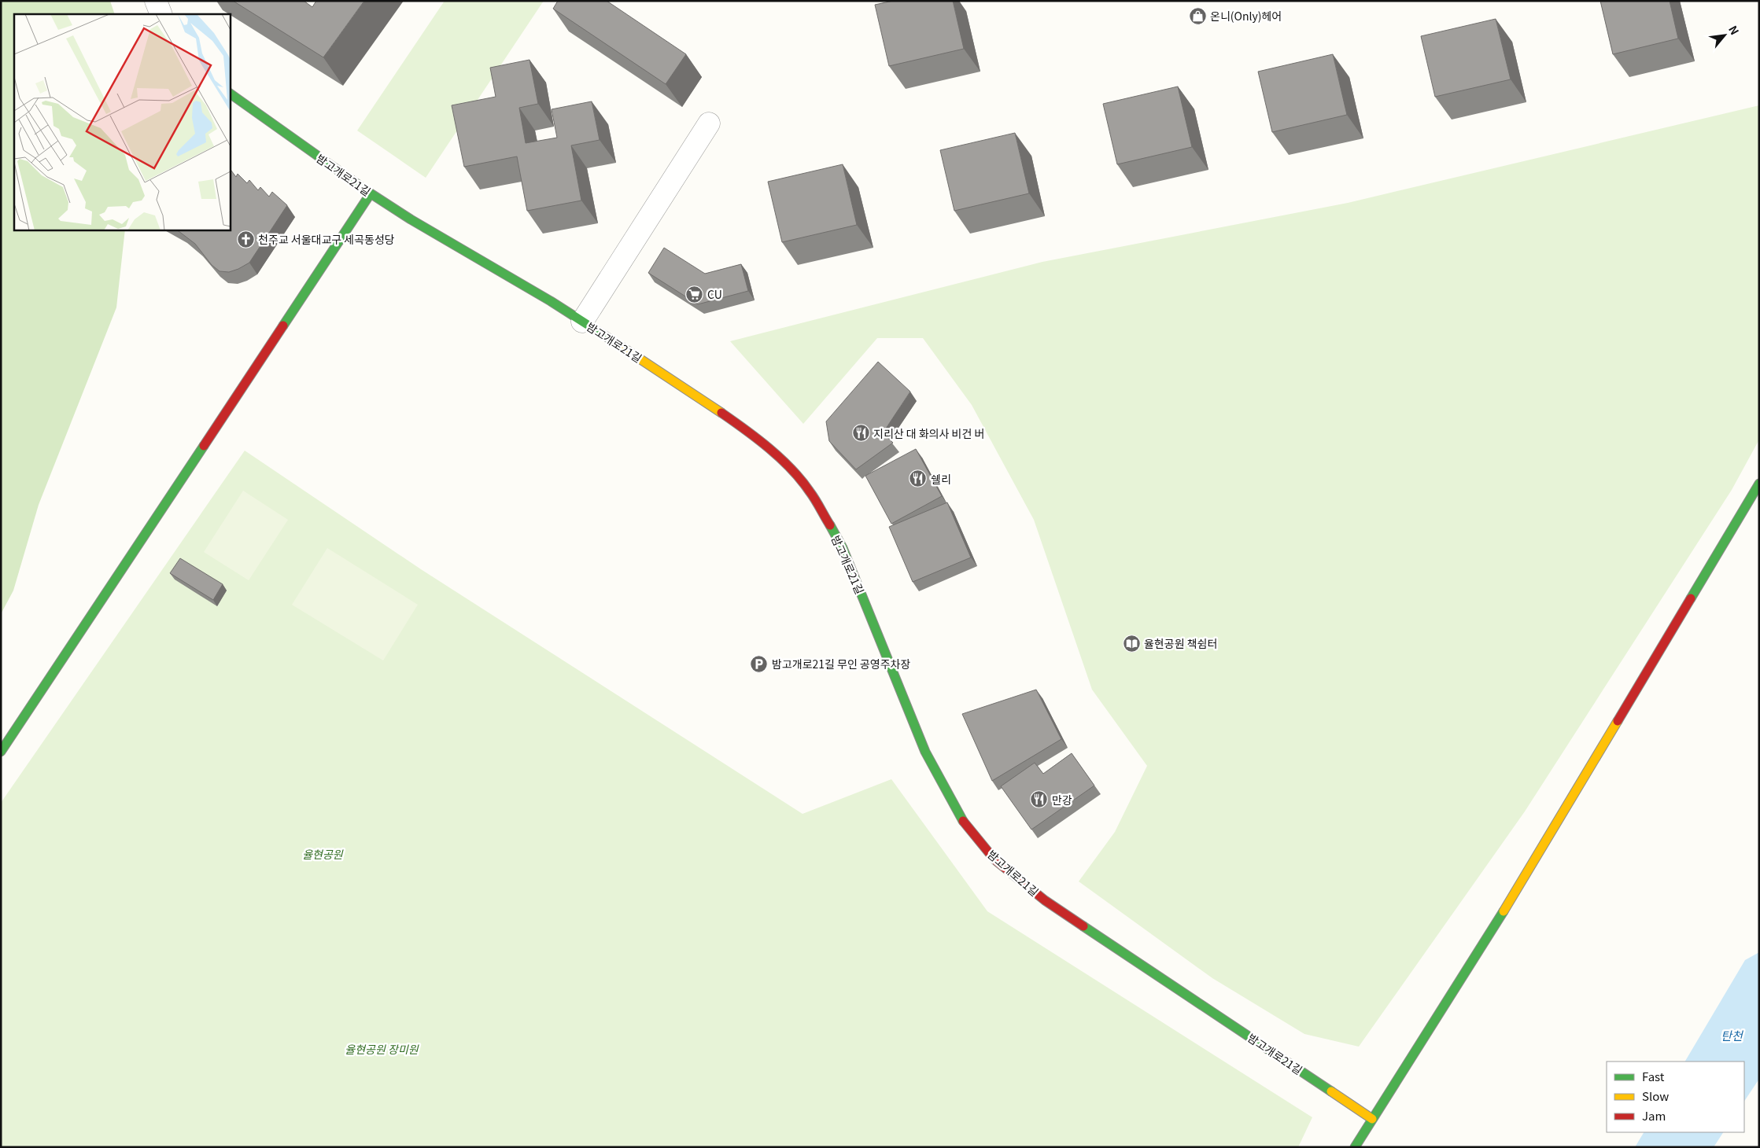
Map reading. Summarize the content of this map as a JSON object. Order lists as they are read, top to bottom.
{
  "streets": {
    "street": ["밤고개로21길"]
  },
  "water": ["탄천"],
  "parks": ["율현공원", "율현공원 장미원"],
  "places": {
    "shop": ["온니(Only)헤어"],
    "church": ["천주교 서울대교구 세곡동성당"],
    "supermarket": ["CU"],
    "restaurant": ["지리산 대 화의사 비건 버", "쉘리", "만강"],
    "library": ["율현공원 책쉼터"],
    "parking": ["밤고개로21길 무인 공영주차장"]
  },
  "legend": ["Fast", "Slow", "Jam"],
  "north": "top right"
}
